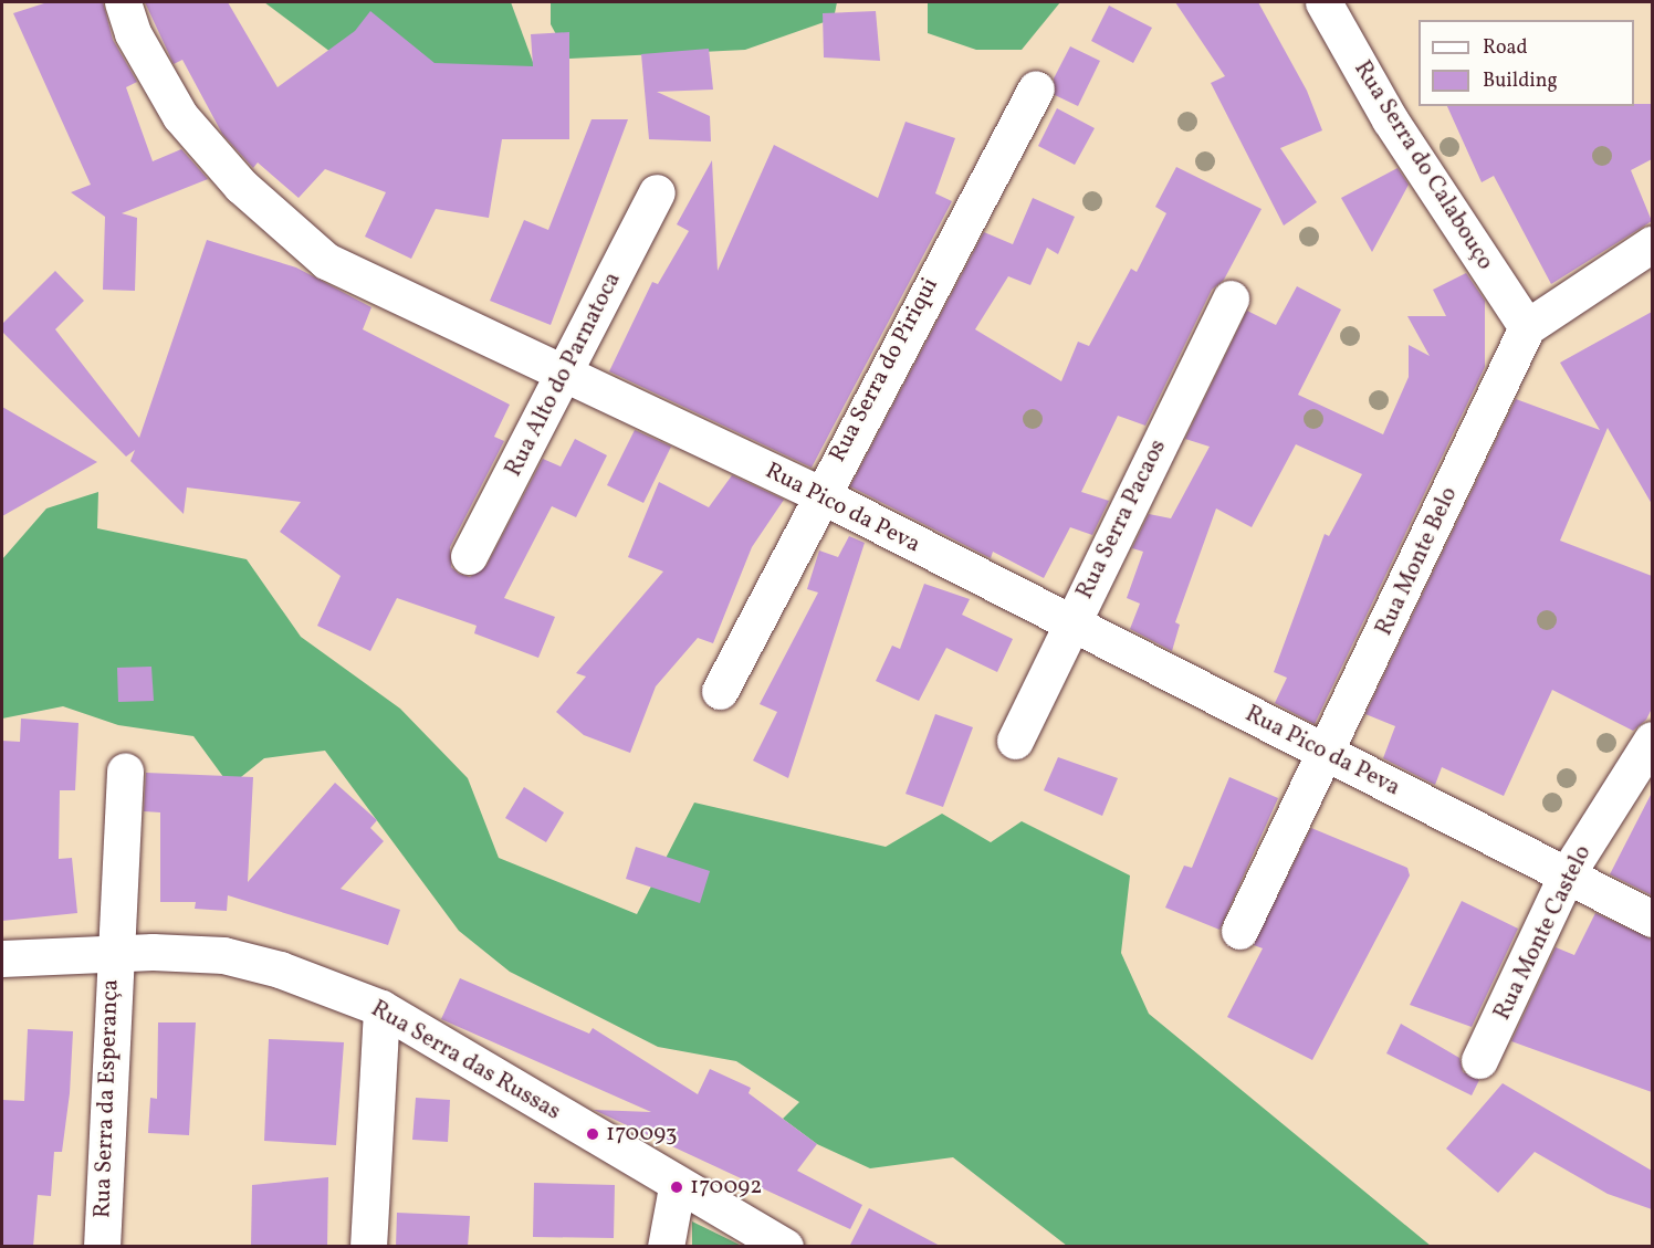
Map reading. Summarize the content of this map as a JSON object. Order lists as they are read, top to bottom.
{
  "streets": {
    "street": [
      "Rua Serra do Calabouço",
      "Rua Serra do Piriqui",
      "Rua Alto do Parnatoca",
      "Rua Pico da Peva",
      "Rua Serra Pacaos",
      "Rua Monte Belo",
      "Rua Monte Castelo",
      "Rua Serra das Russas",
      "Rua Serra da Esperança"
    ]
  },
  "crossings": [
    ["Rua Serra do Calabouço", "Rua Monte Belo"],
    ["Rua Serra do Piriqui", "Rua Pico da Peva"],
    ["Rua Alto do Parnatoca", "Rua Pico da Peva"],
    ["Rua Pico da Peva", "Rua Serra Pacaos"],
    ["Rua Pico da Peva", "Rua Monte Belo"],
    ["Rua Pico da Peva", "Rua Monte Castelo"],
    ["Rua Serra das Russas", "Rua Serra da Esperança"]
  ],
  "places": ["170093", "170092"],
  "legend": ["Road", "Building"]
}
